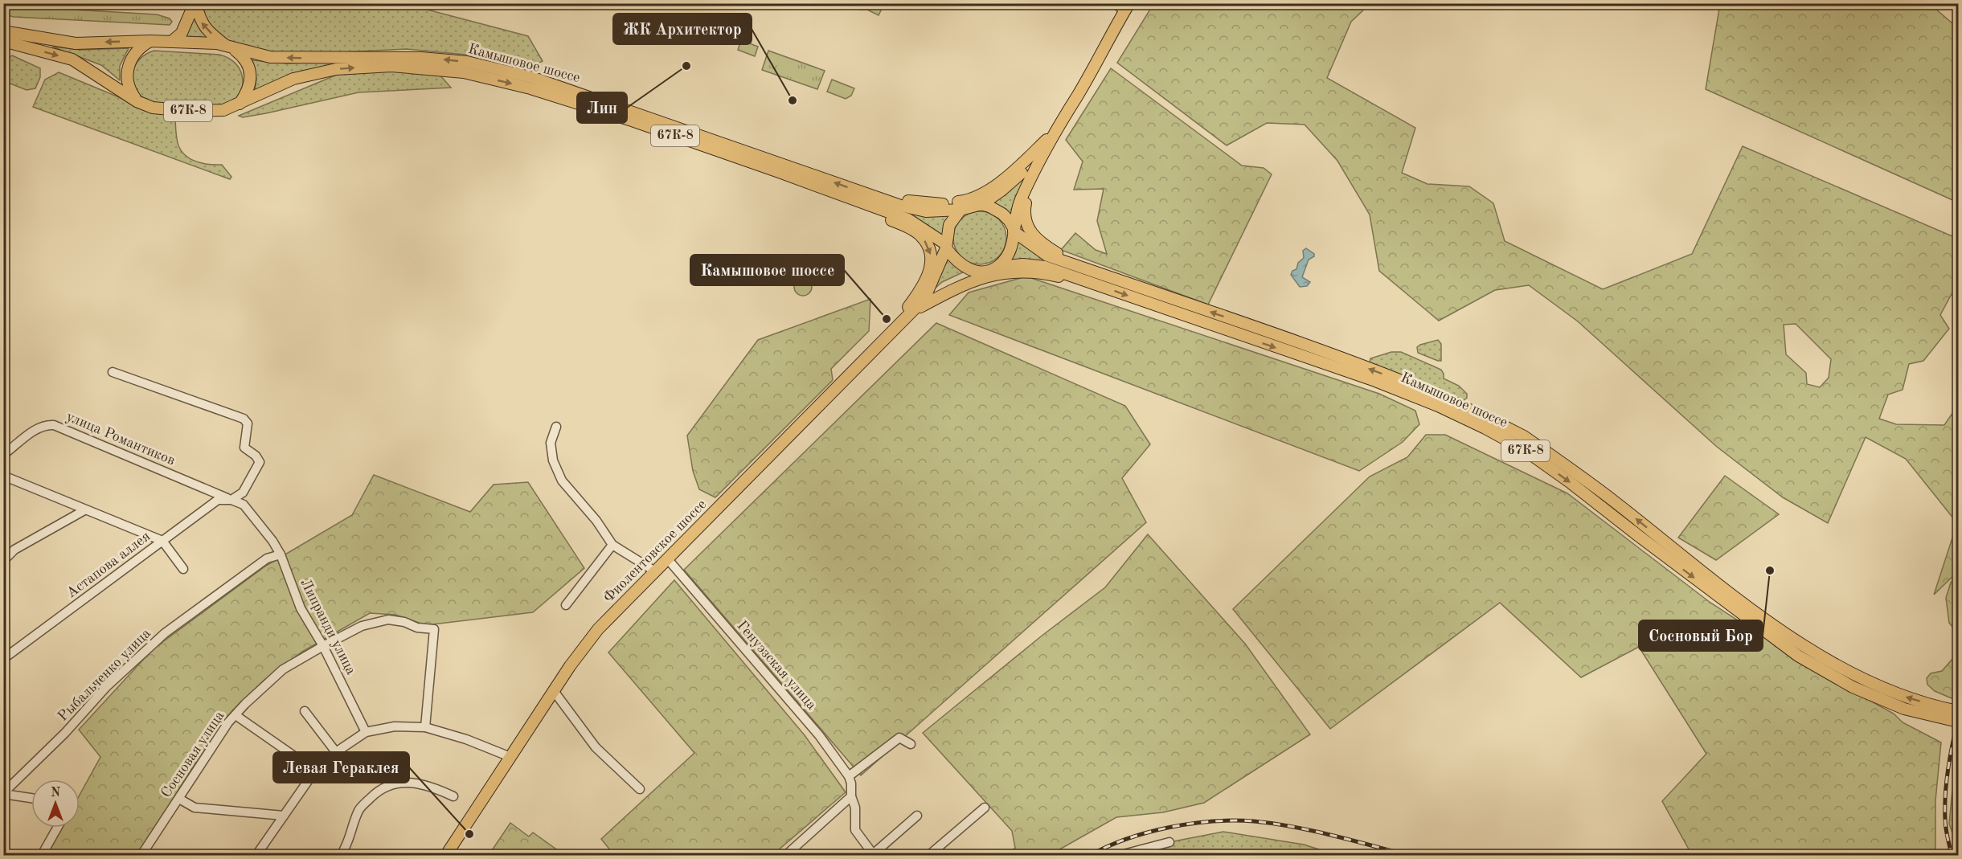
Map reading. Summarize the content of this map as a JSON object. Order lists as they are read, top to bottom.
{
  "streets": {
    "main road": ["Камышовое шоссе", "67К-8", "Фиолентовское шоссе"],
    "street": [
      "улица Романтиков",
      "Астапова аллея",
      "Липранди улица",
      "Генуэзская улица",
      "Рыбальченко улица",
      "Сосновая улица"
    ]
  },
  "crossings": [
    ["Камышовое шоссе", "67К-8"],
    ["Камышовое шоссе", "Фиолентовское шоссе"],
    ["67К-8", "Фиолентовское шоссе"],
    ["улица Романтиков", "Астапова аллея"],
    ["улица Романтиков", "Липранди улица"],
    ["Фиолентовское шоссе", "Генуэзская улица"],
    ["Астапова аллея", "Липранди улица"],
    ["Липранди улица", "Рыбальченко улица"],
    ["Липранди улица", "Сосновая улица"]
  ],
  "places": [
    "Лин",
    "ЖК Архитектор",
    "Камышовое шоссе",
    "Сосновый Бор",
    "Левая Гераклея"
  ],
  "north": "top"
}
